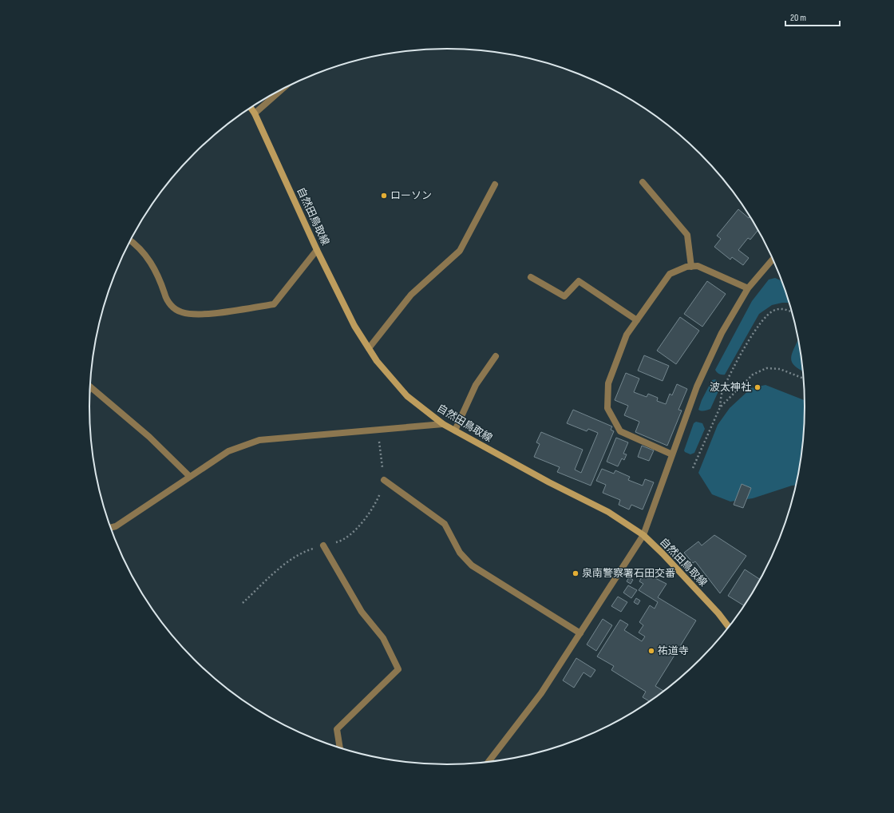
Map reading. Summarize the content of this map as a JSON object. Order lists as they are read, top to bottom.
{
  "streets": {
    "main road": ["自然田鳥取線"]
  },
  "places": [
    "ローソン",
    "波太神社",
    "泉南警察署石田交番",
    "祐道寺"
  ],
  "scale_bar": "20 m"
}
